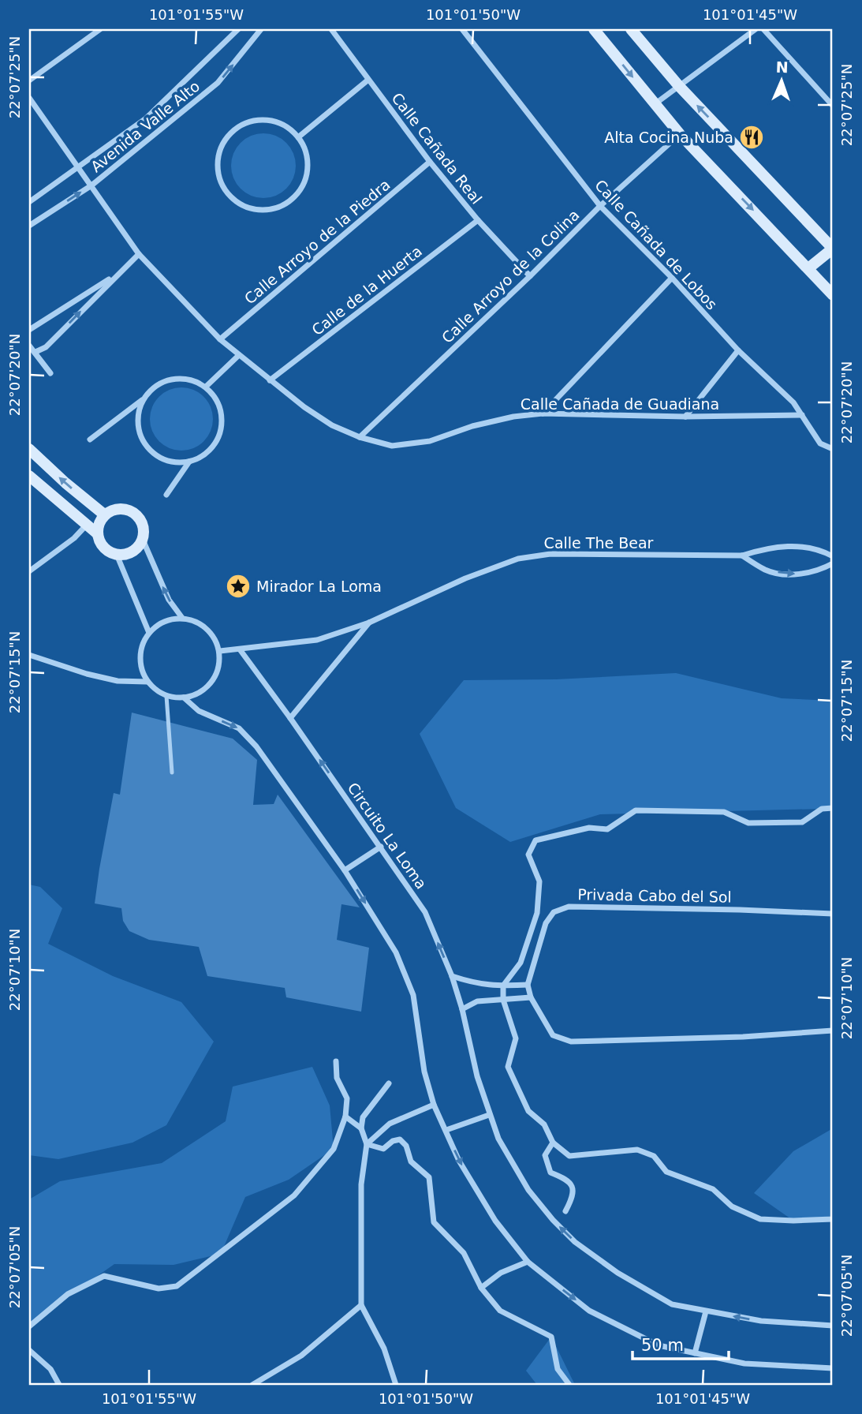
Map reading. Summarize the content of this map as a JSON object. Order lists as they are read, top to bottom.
{
  "streets": {
    "street": [
      "Avenida Valle Alto",
      "Calle Cañada Real",
      "Calle Arroyo de la Piedra",
      "Calle Cañada de Lobos",
      "Calle Arroyo de la Colina",
      "Calle de la Huerta",
      "Calle Cañada de Guadiana",
      "Calle The Bear",
      "Circuito La Loma",
      "Privada Cabo del Sol"
    ]
  },
  "crossings": [
    ["Avenida Valle Alto", "Calle Cañada de Guadiana"],
    ["Calle Cañada Real", "Calle Arroyo de la Piedra"],
    ["Calle Cañada Real", "Calle Arroyo de la Colina"],
    ["Calle Cañada Real", "Calle de la Huerta"],
    ["Calle Arroyo de la Piedra", "Calle Cañada de Guadiana"],
    ["Calle Cañada de Lobos", "Calle Arroyo de la Colina"],
    ["Calle Cañada de Lobos", "Calle Cañada de Guadiana"],
    ["Calle Arroyo de la Colina", "Calle Cañada de Guadiana"],
    ["Calle de la Huerta", "Calle Cañada de Guadiana"],
    ["Calle The Bear", "Circuito La Loma"]
  ],
  "places": {
    "restaurant": ["Alta Cocina Nuba"],
    "place": ["Mirador La Loma"]
  },
  "scale_bar": "50 m",
  "north": "top",
  "coordinates": [
    "101°01'55\"W",
    "101°01'50\"W",
    "101°01'45\"W",
    "22°07'25\"N",
    "22°07'20\"N",
    "22°07'15\"N",
    "22°07'10\"N",
    "22°07'05\"N"
  ]
}
